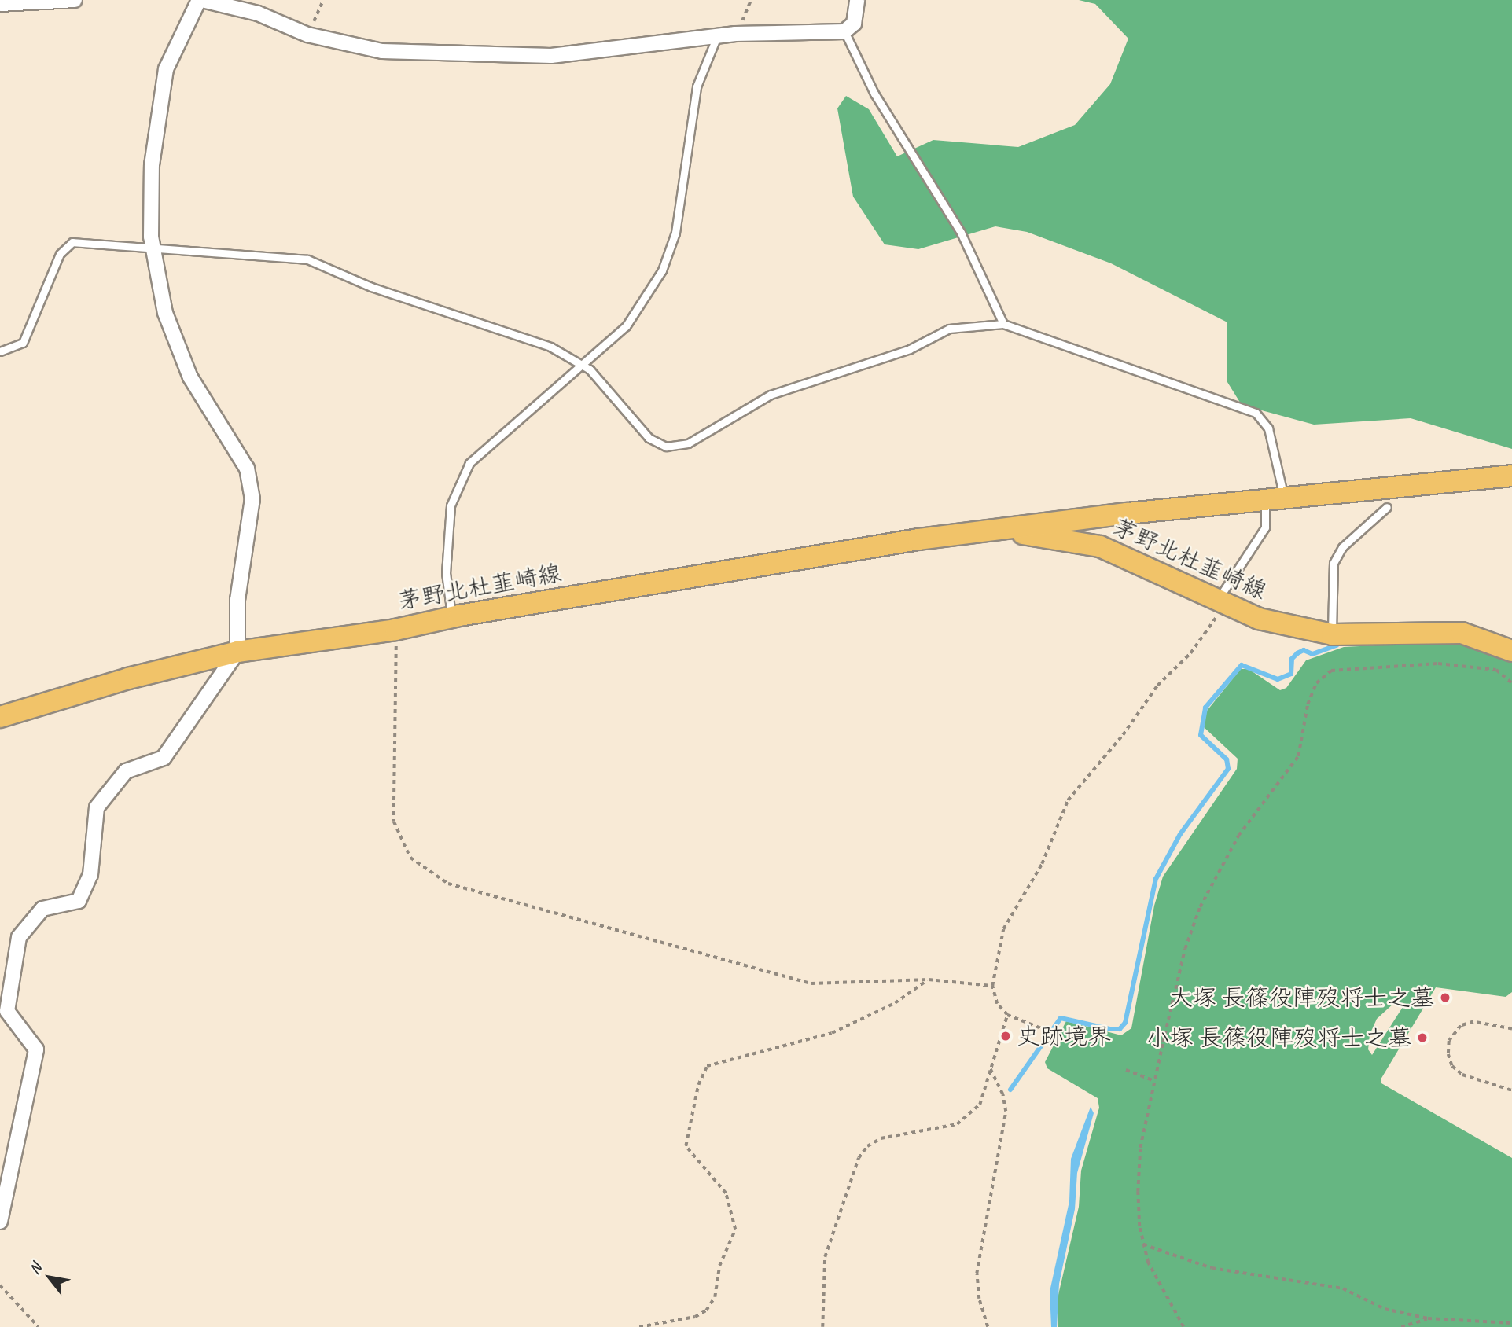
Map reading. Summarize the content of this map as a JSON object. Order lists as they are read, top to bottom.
{
  "streets": {
    "main road": ["茅野北杜韮崎線"]
  },
  "places": ["大塚 長篠役陣歿将士之墓", "史跡境界", "小塚 長篠役陣歿将士之墓"],
  "north": "top left"
}
